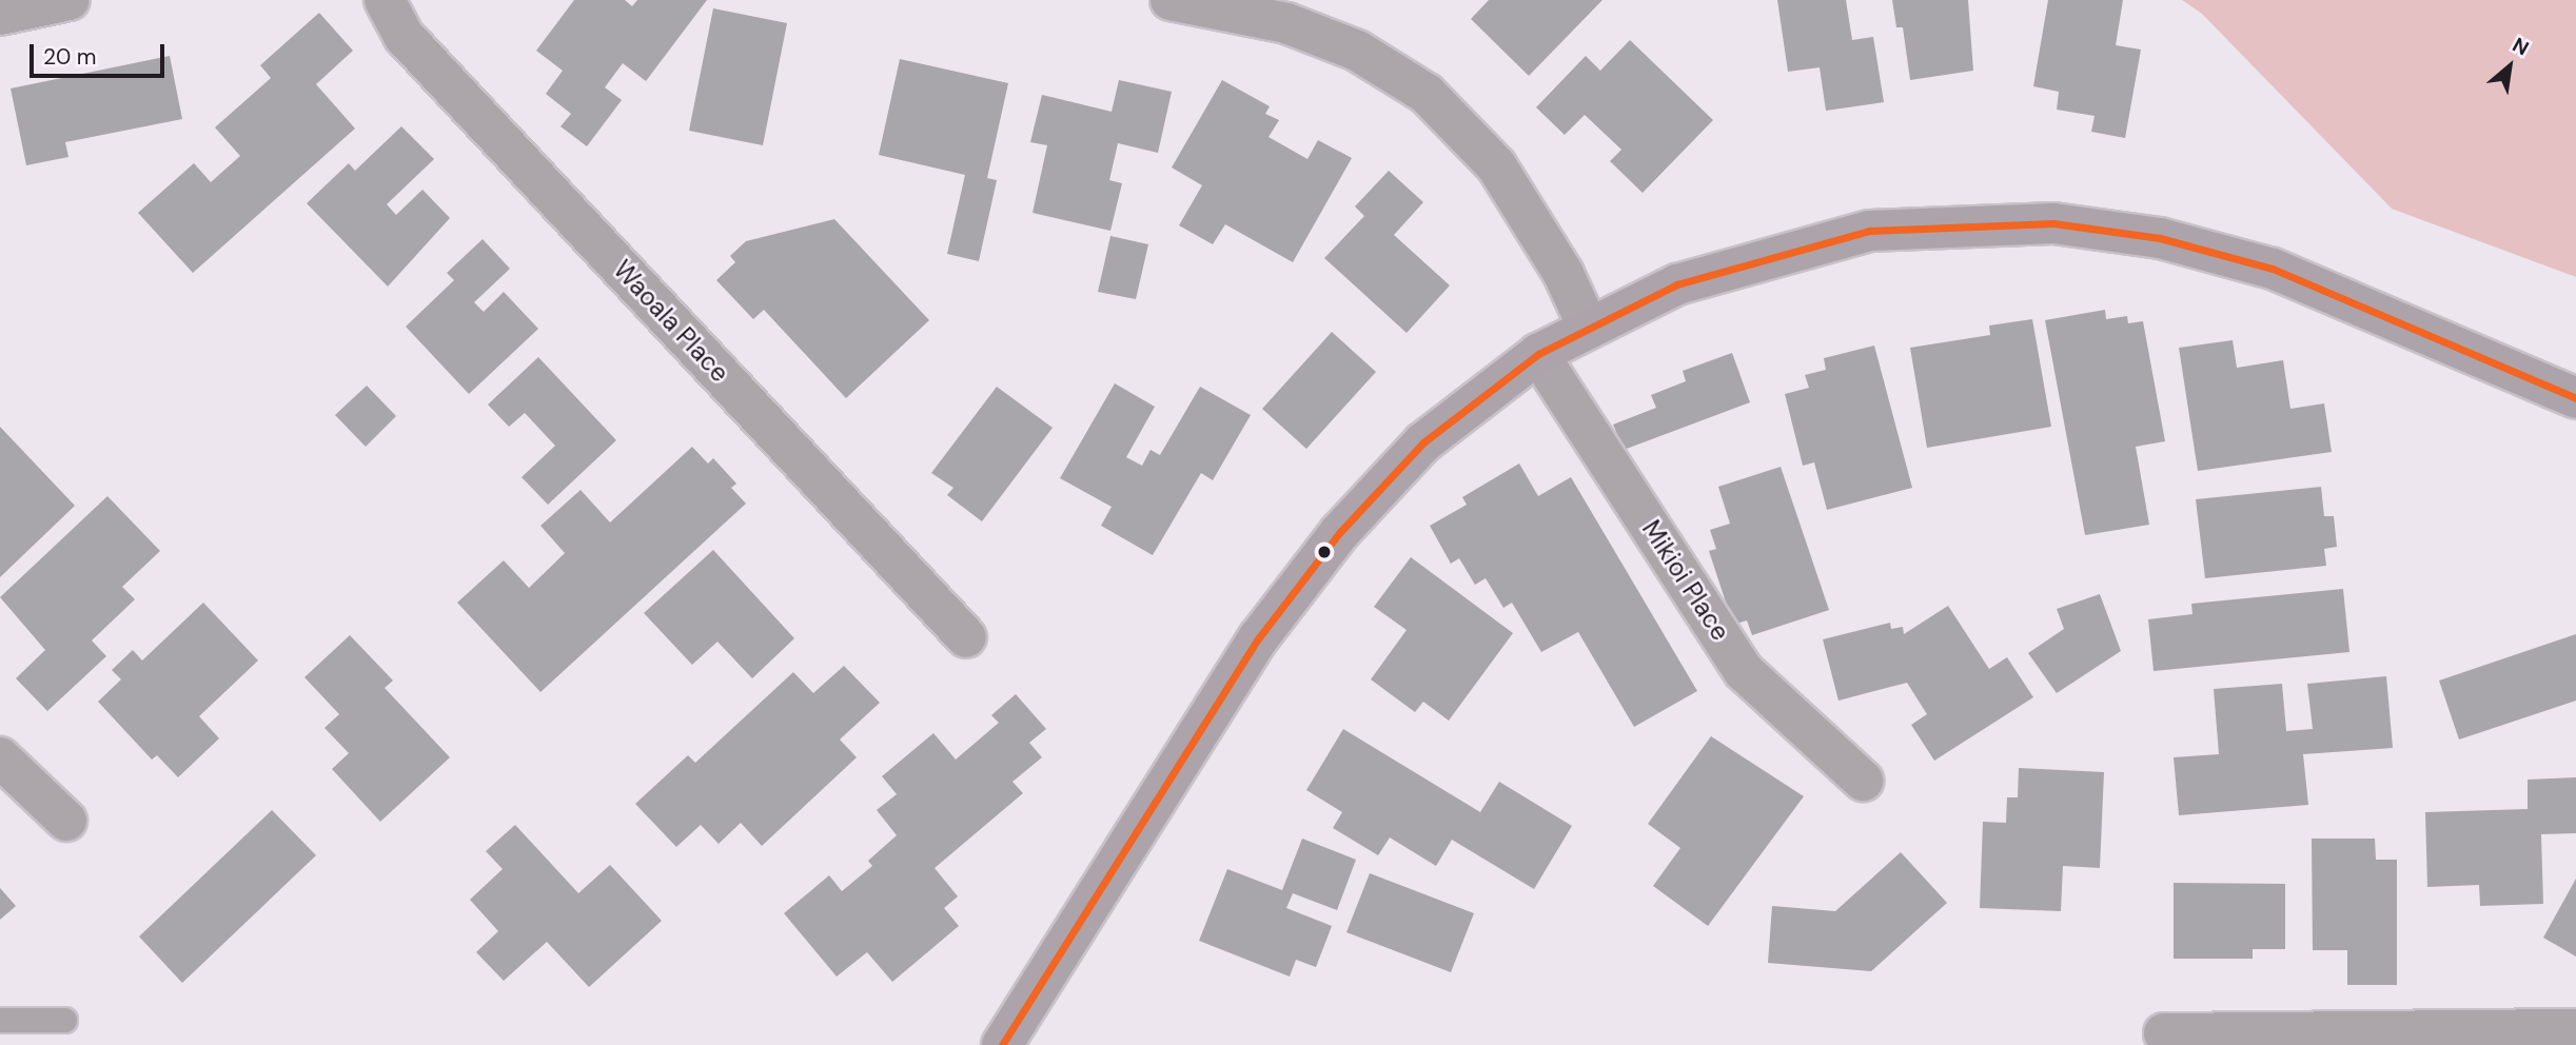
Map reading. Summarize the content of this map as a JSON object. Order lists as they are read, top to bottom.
{
  "streets": {
    "street": ["Waoala Place", "Mikioi Place"]
  },
  "scale_bar": "20 m",
  "north": "top right"
}
